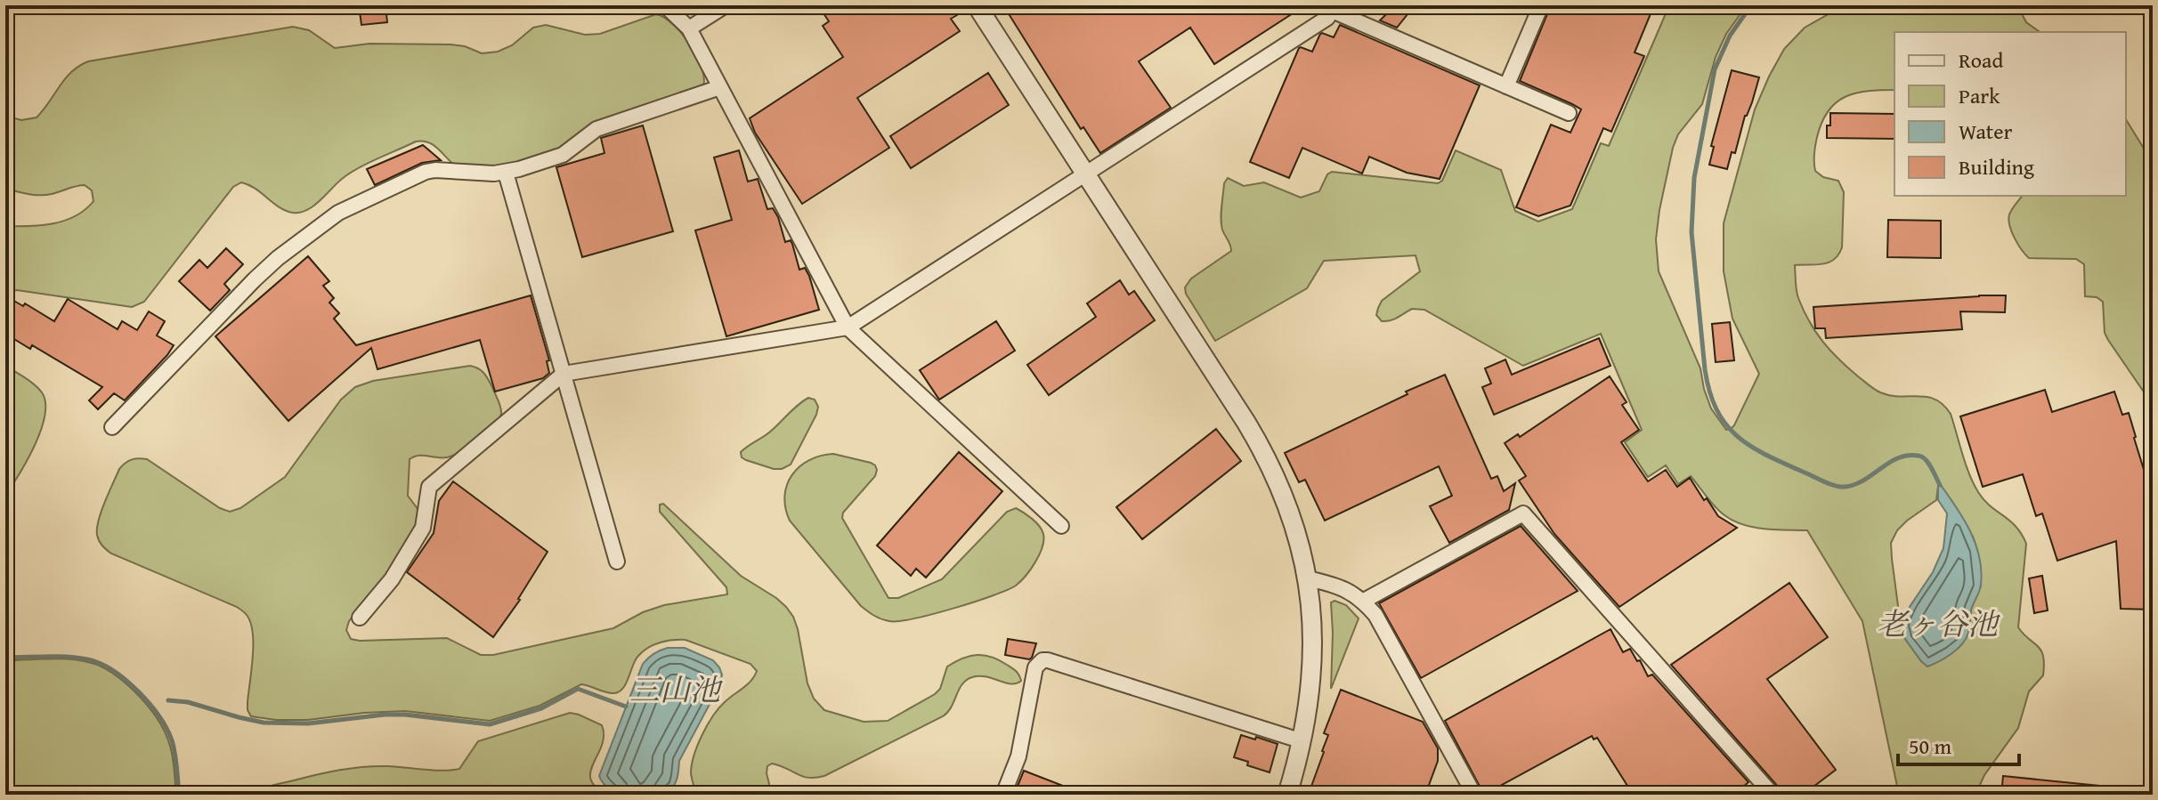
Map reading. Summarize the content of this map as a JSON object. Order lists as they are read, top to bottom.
{
  "water": ["老ヶ谷池", "三山池"],
  "legend": [
    "Road",
    "Park",
    "Water",
    "Building"
  ],
  "scale_bar": "50 m"
}
